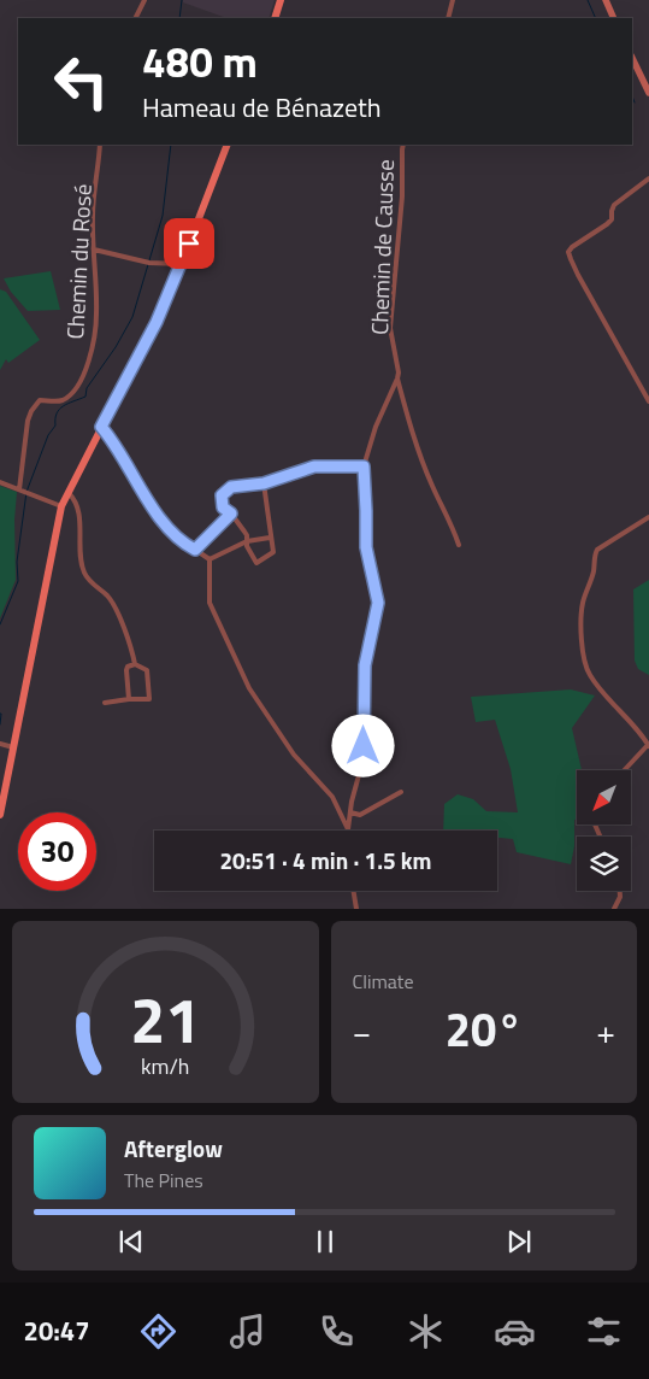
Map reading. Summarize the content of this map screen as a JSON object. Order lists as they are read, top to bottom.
{
  "streets": {
    "street": ["Chemin de Causse", "Chemin du Rosé"]
  },
  "north": "bottom left",
  "page": {
    "turn": ["480 m", "Hameau de Bénazeth"],
    "limit": "30",
    "trip": "20:51 · 4 min · 1.5 km",
    "tile": "Climate",
    "heat": ["−", "20°", "+"],
    "song": ["Afterglow", "The Pines"],
    "tabs": "20:47",
    "gauge": ["21", "km/h"]
  }
}
